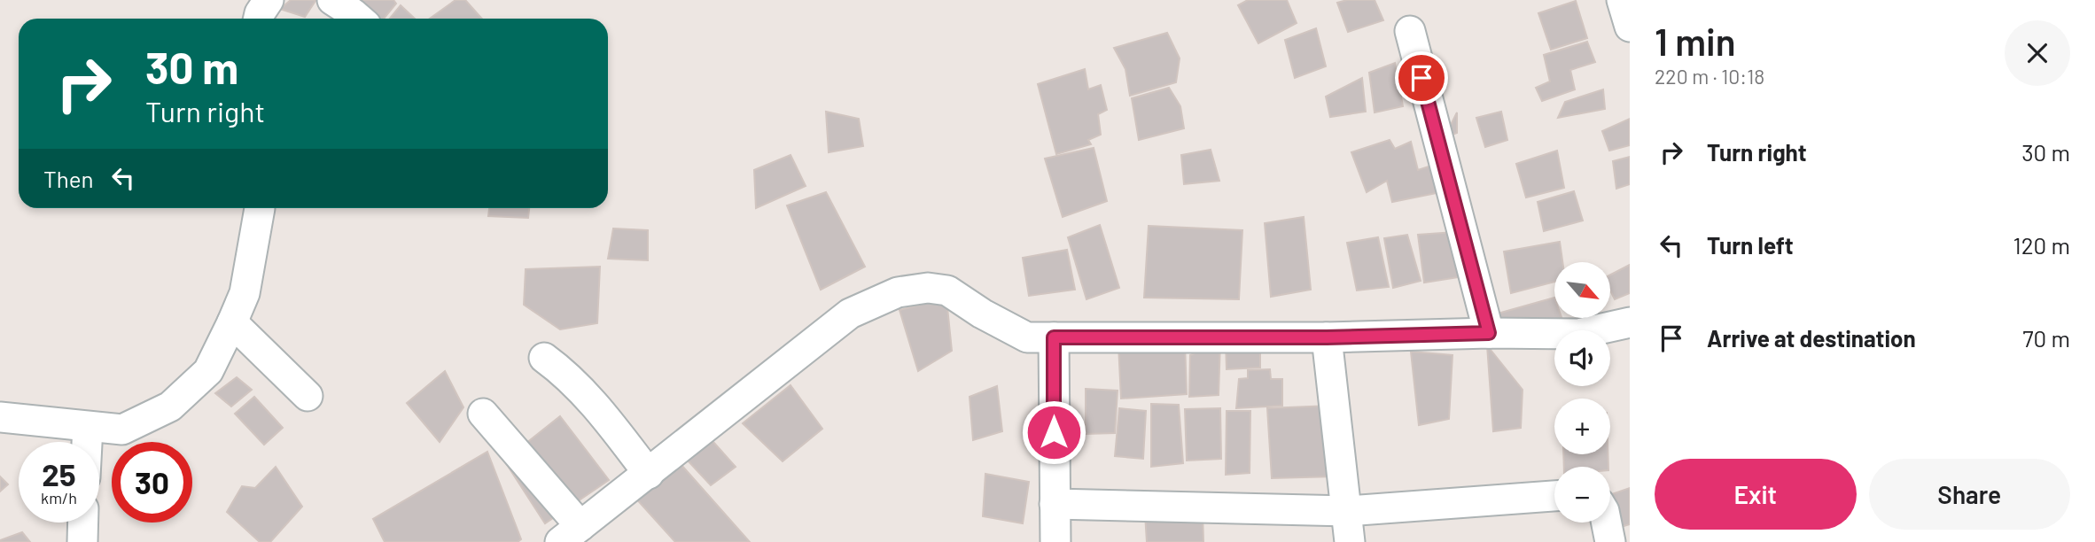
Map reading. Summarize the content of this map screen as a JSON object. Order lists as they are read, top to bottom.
{
  "north": "bottom right",
  "page": {
    "heading": ["1 min", "220 m · 10:18"],
    "turn": ["30 m", "Turn right"],
    "list": [
      {
        "name": "Turn right",
        "value": "30 m"
      },
      {
        "name": "Turn left",
        "value": "120 m"
      },
      {
        "name": "Arrive at destination",
        "value": "70 m"
      }
    ],
    "then": "Then",
    "map_buttons": ["+", "−"],
    "speed": "25 km/h",
    "limit": "30",
    "buttons": ["Exit", "Share"]
  }
}
